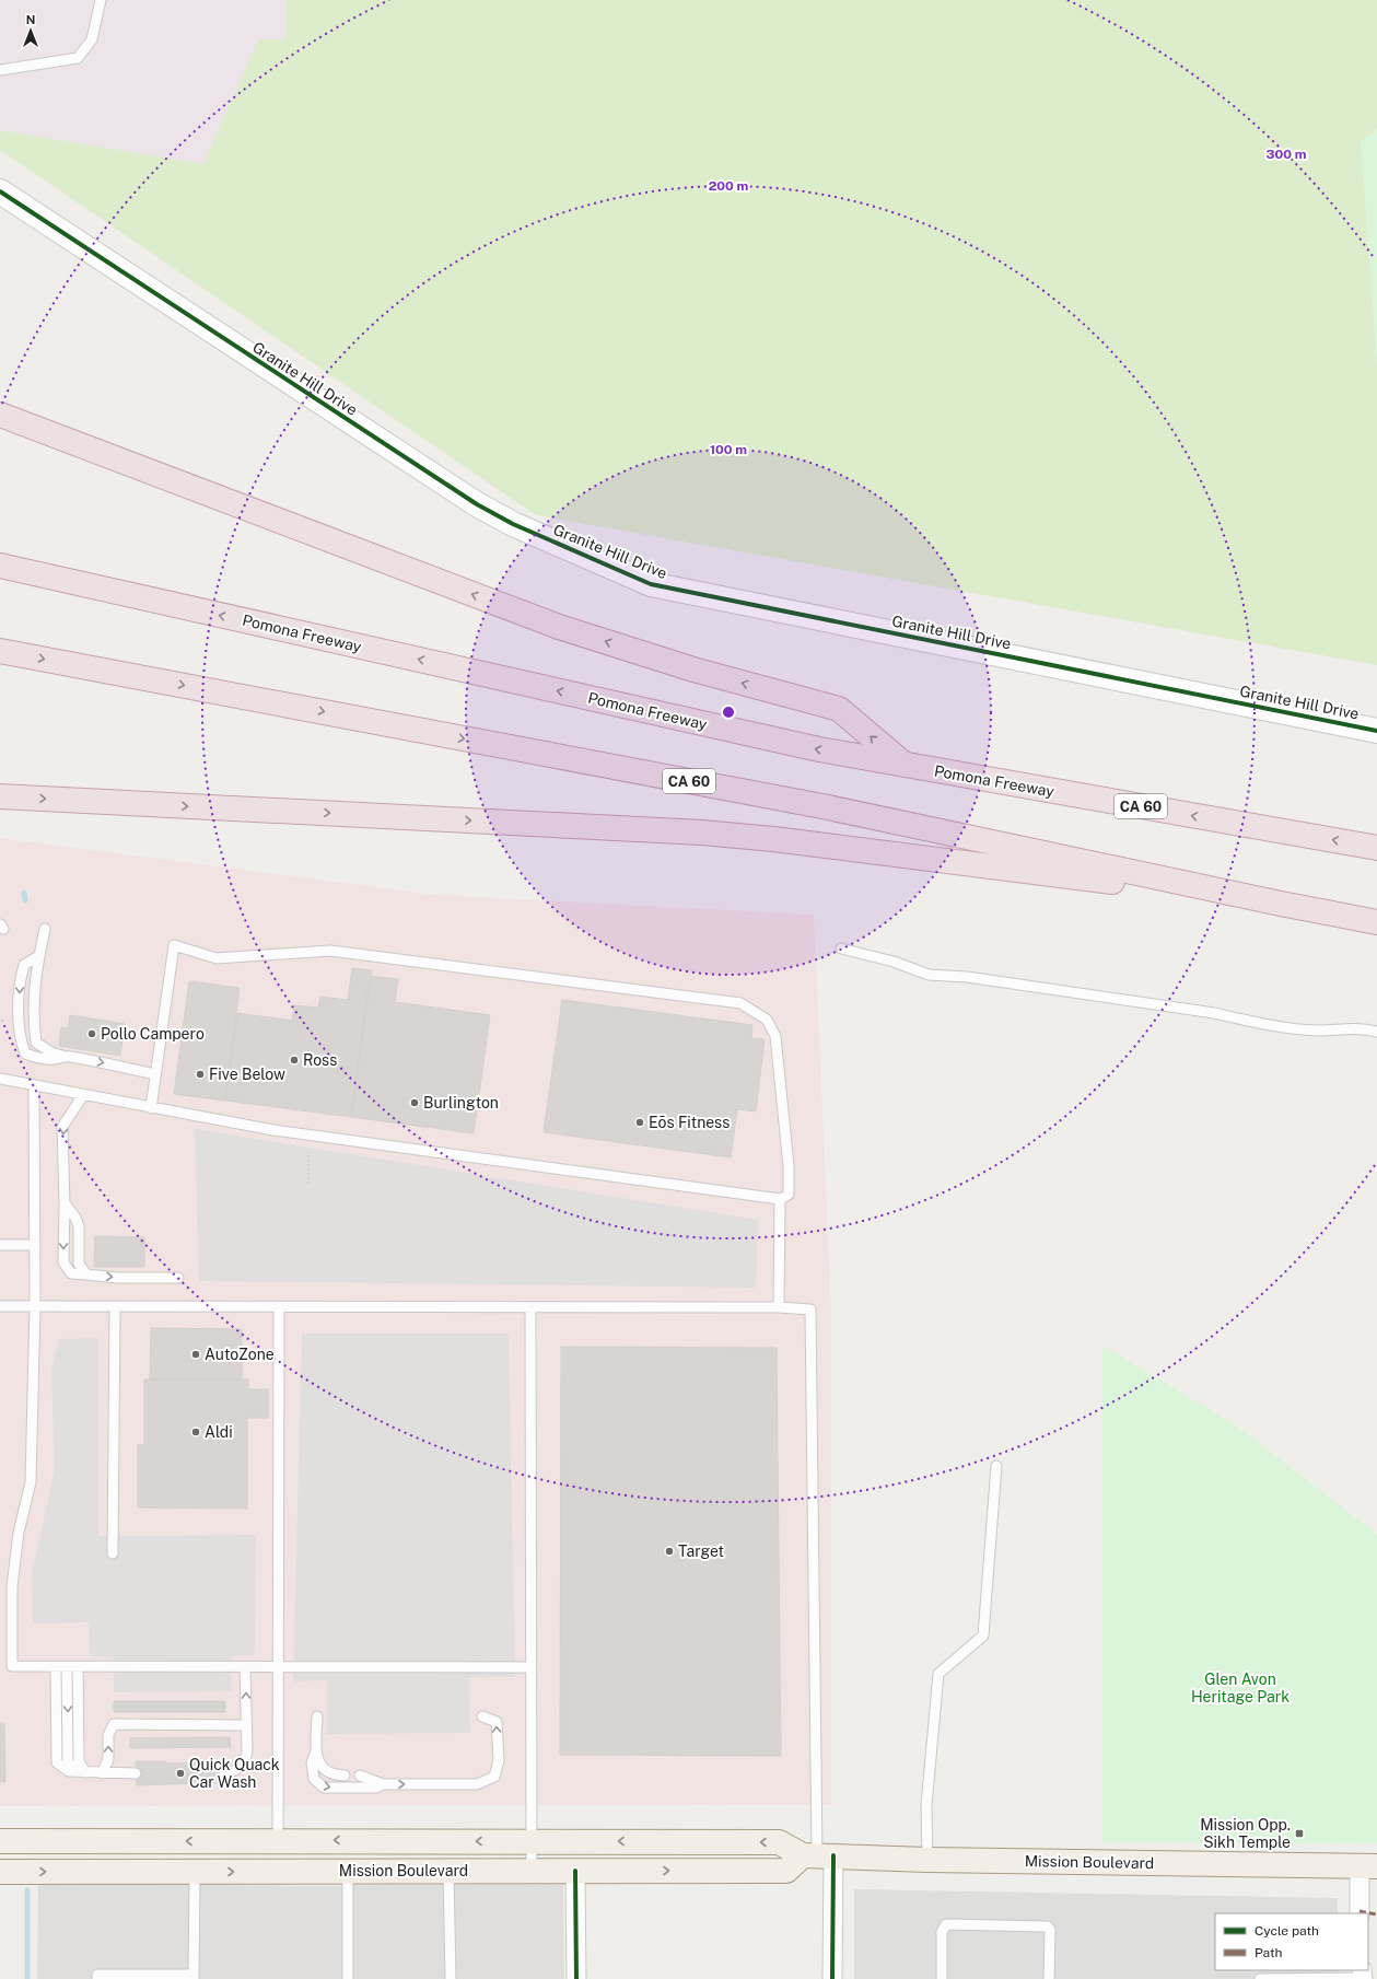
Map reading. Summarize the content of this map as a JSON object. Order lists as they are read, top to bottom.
{
  "streets": {
    "highway": ["Pomona Freeway", "CA 60"],
    "main road": ["Mission Boulevard"],
    "street": ["Granite Hill Drive"]
  },
  "parks": ["Glen Avon Heritage Park"],
  "places": {
    "other": [
      "Pollo Campero",
      "Ross",
      "Five Below",
      "Burlington",
      "Eōs Fitness",
      "AutoZone",
      "Aldi",
      "Target",
      "Quick Quack Car Wash"
    ],
    "transit": ["Mission Opp. Sikh Temple"]
  },
  "legend": ["Cycle path", "Path"],
  "north": "top",
  "rings": ["300 m", "200 m", "100 m"]
}
